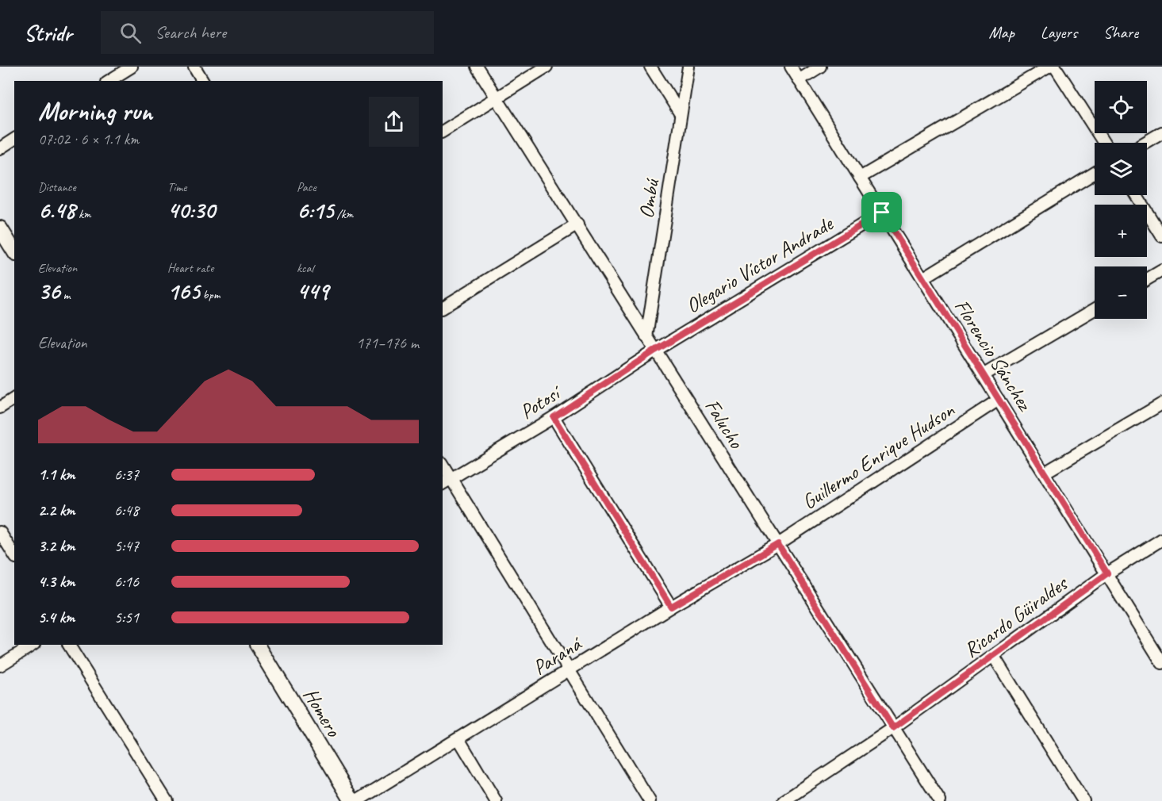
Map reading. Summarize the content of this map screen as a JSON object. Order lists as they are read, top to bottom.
{
  "streets": {
    "main road": ["Homero"],
    "street": [
      "Ombú",
      "Olegario Víctor Andrade",
      "Florencio Sánchez",
      "Potosí",
      "Falucho",
      "Guillermo Enrique Hudson",
      "Ricardo Güiraldes",
      "Paraná"
    ]
  },
  "crossings": [
    ["Ombú", "Falucho"],
    ["Olegario Víctor Andrade", "Florencio Sánchez"],
    ["Olegario Víctor Andrade", "Potosí"],
    ["Olegario Víctor Andrade", "Falucho"],
    ["Florencio Sánchez", "Guillermo Enrique Hudson"],
    ["Florencio Sánchez", "Ricardo Güiraldes"],
    ["Potosí", "Falucho"],
    ["Falucho", "Guillermo Enrique Hudson"],
    ["Falucho", "Ricardo Güiraldes"],
    ["Falucho", "Paraná"],
    ["Guillermo Enrique Hudson", "Paraná"]
  ],
  "page": {
    "header": "Stridr",
    "search": "Search here",
    "nav": ["Map", "Layers", "Share"],
    "map_buttons": ["+", "−"],
    "heading": ["Morning run", "07:02 · 6 × 1.1 km"],
    "stats": [
      ["Distance", "6.48 km"],
      ["Time", "40:30"],
      ["Pace", "6:15 /km"],
      ["Elevation", "36 m"],
      ["Heart rate", "165 bpm"],
      ["kcal", "449"]
    ],
    "chart": ["Elevation", "171–176 m"],
    "list": [
      {
        "name": "1.1 km",
        "note": "6:37"
      },
      {
        "name": "2.2 km",
        "note": "6:48"
      },
      {
        "name": "3.2 km",
        "note": "5:47"
      },
      {
        "name": "4.3 km",
        "note": "6:16"
      },
      {
        "name": "5.4 km",
        "note": "5:51"
      }
    ]
  }
}
